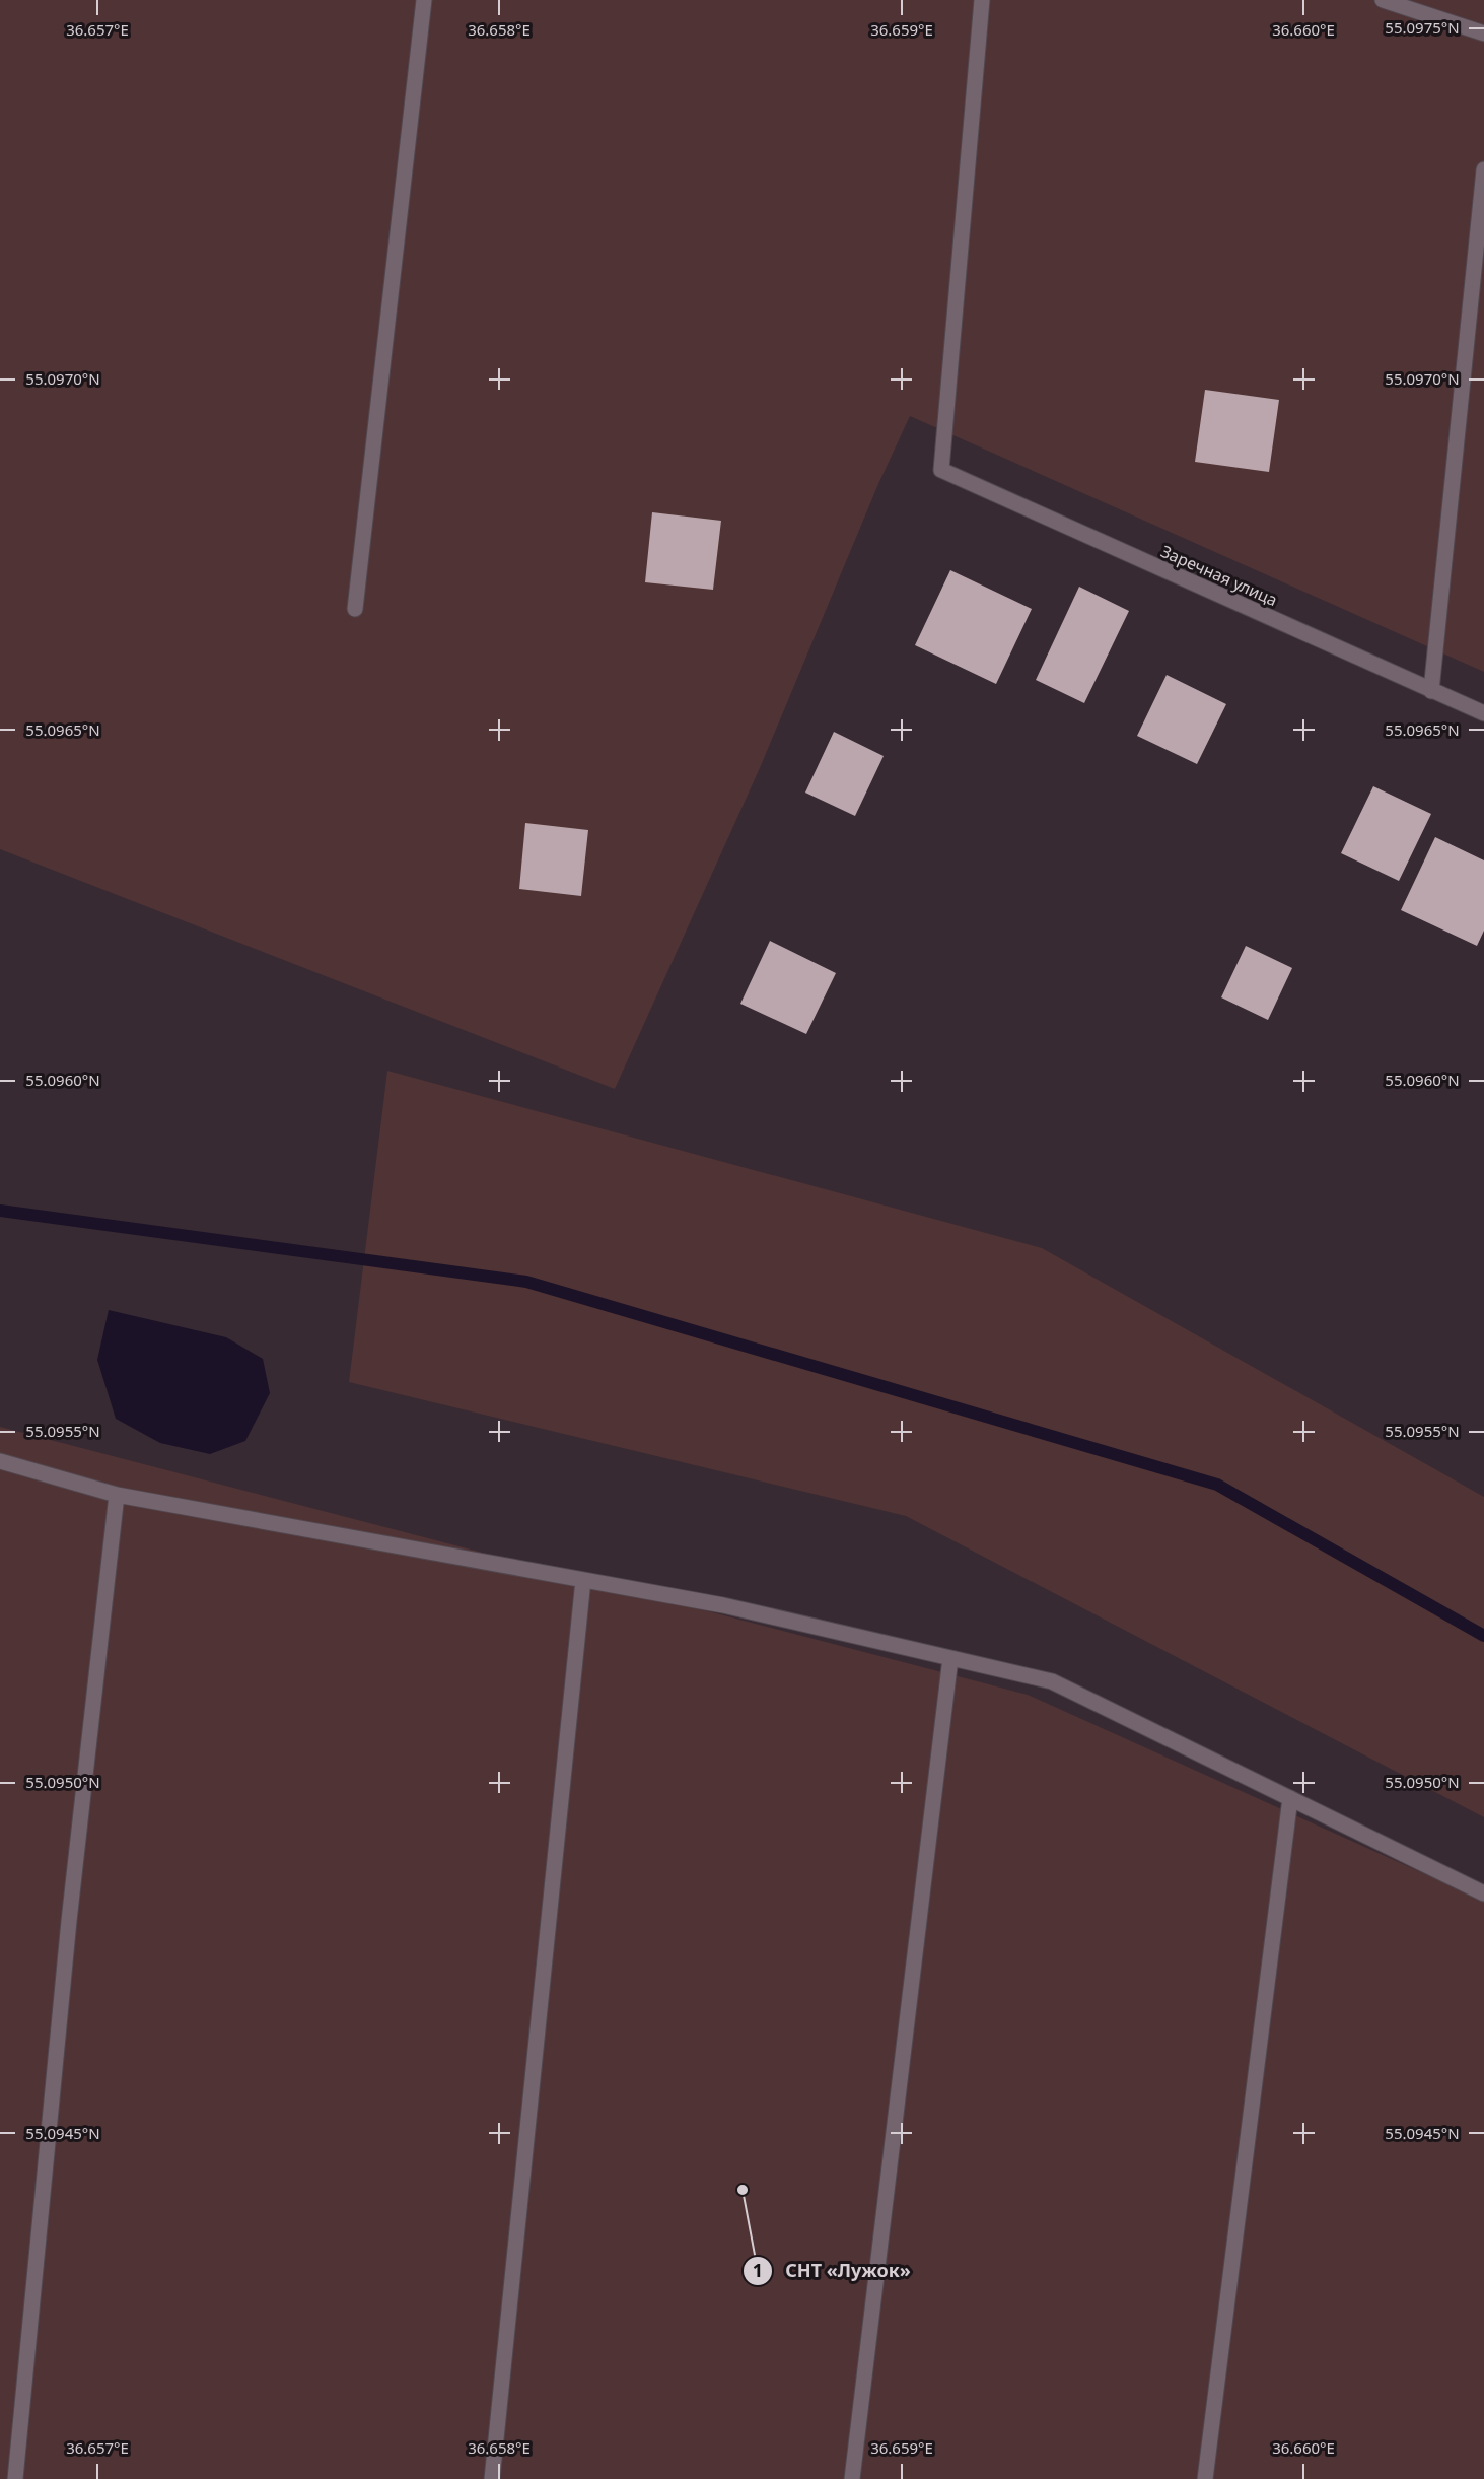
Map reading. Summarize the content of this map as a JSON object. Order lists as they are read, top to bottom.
{
  "streets": {
    "street": ["Заречная улица"]
  },
  "places": ["СНТ «Лужок»"],
  "coordinates": [
    "55.0975°N",
    "36.657°E",
    "36.658°E",
    "36.659°E",
    "36.660°E",
    "55.0970°N",
    "55.0965°N",
    "55.0960°N",
    "55.0955°N",
    "55.0950°N",
    "55.0945°N"
  ]
}
